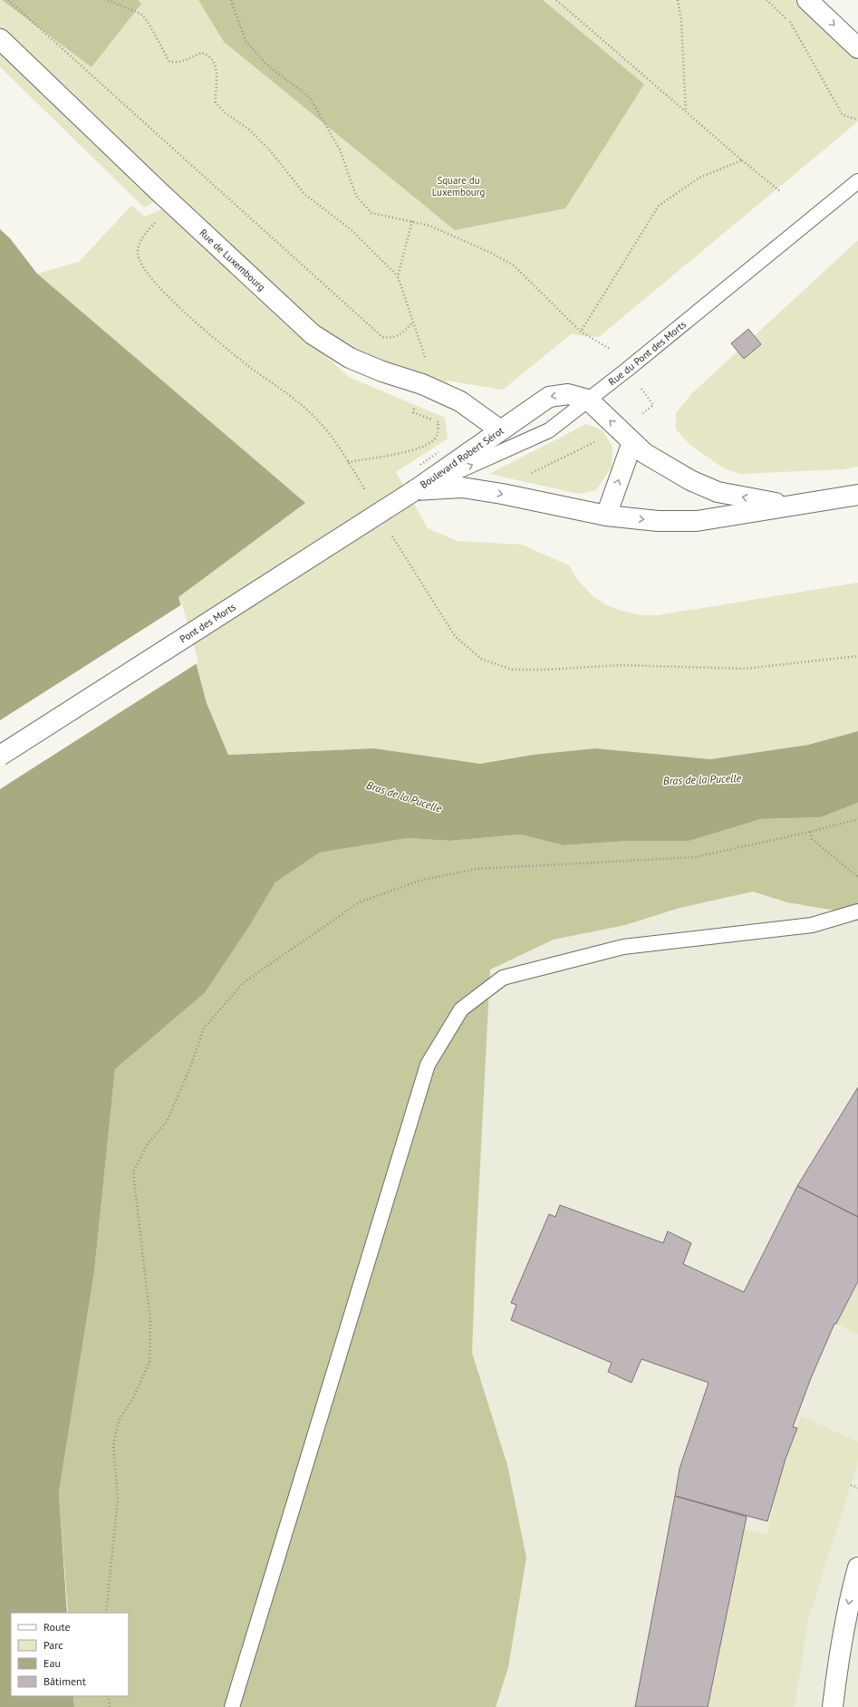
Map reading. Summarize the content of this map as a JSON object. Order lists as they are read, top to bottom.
{
  "streets": {
    "main road": ["Rue de Luxembourg", "Boulevard Robert Sérot", "Pont des Morts"],
    "lane": ["Rue du Pont des Morts"]
  },
  "crossings": [
    ["Rue de Luxembourg", "Boulevard Robert Sérot"],
    ["Rue du Pont des Morts", "Boulevard Robert Sérot"],
    ["Rue du Pont des Morts", "Pont des Morts"],
    ["Boulevard Robert Sérot", "Pont des Morts"]
  ],
  "one_way": ["Rue du Pont des Morts"],
  "water": ["Bras de la Pucelle"],
  "parks": ["Square du Luxembourg"],
  "legend": [
    "Route",
    "Parc",
    "Eau",
    "Bâtiment"
  ]
}
